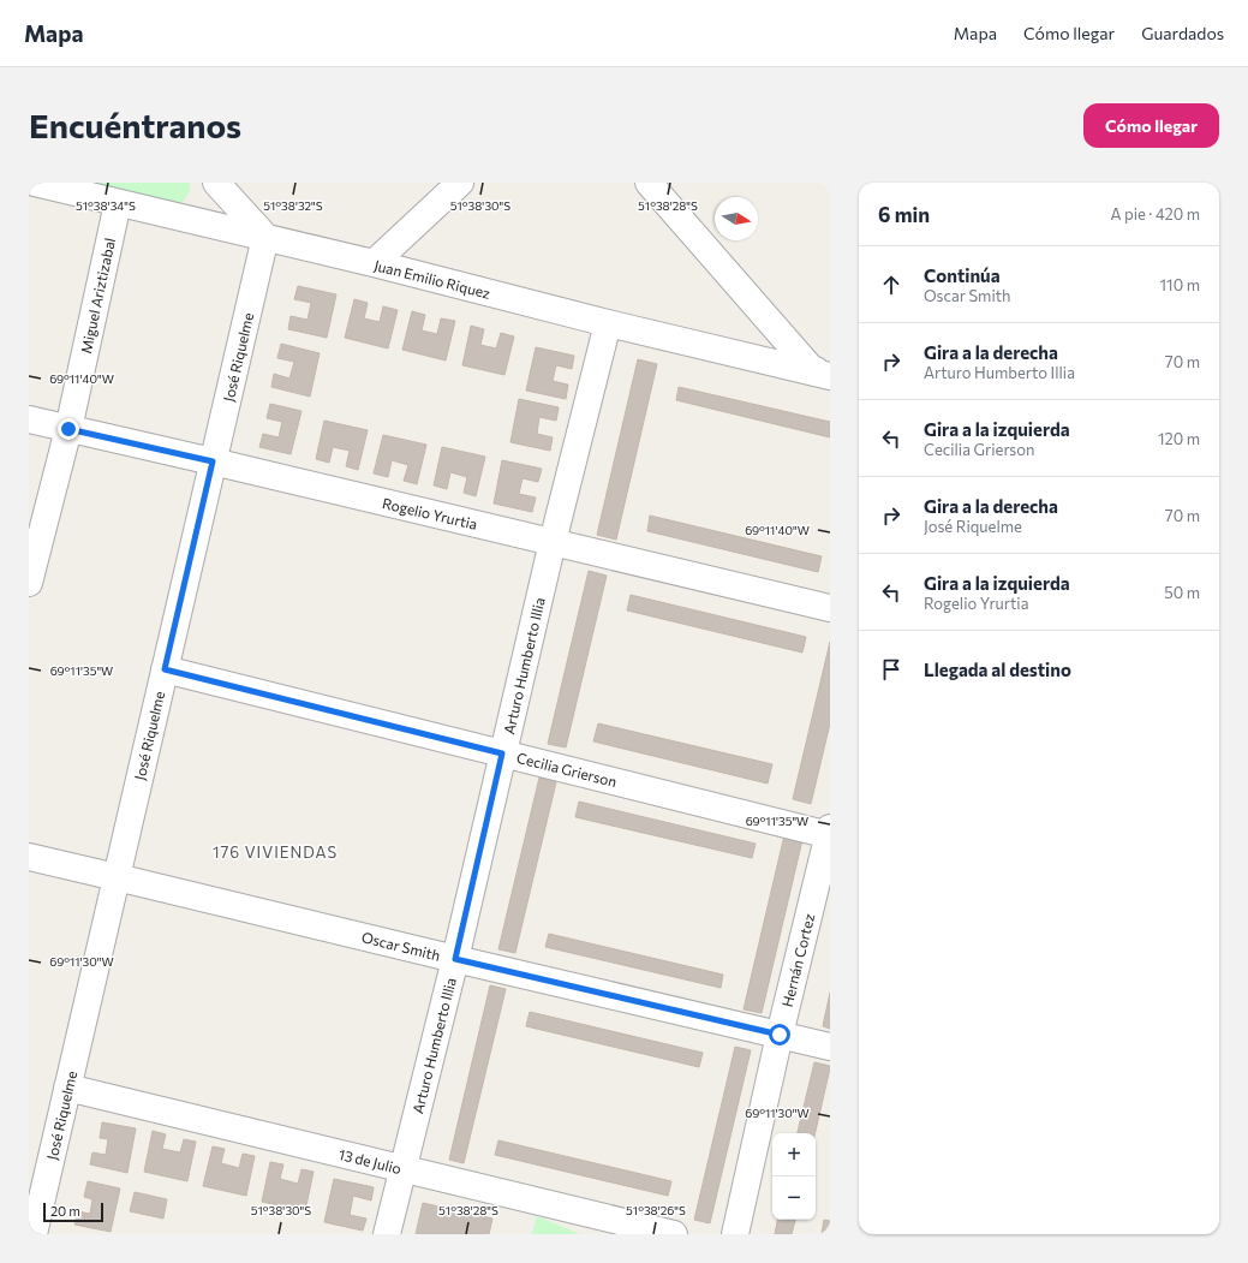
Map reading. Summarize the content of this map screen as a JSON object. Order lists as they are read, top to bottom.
{
  "streets": {
    "street": [
      "Juan Emilio Riquez",
      "Miguel Ariztizabal",
      "José Riquelme",
      "Rogelio Yrurtia",
      "Arturo Humberto Illia",
      "Cecilia Grierson",
      "Oscar Smith",
      "Hernán Cortez",
      "13 de Julio"
    ]
  },
  "crossings": [
    ["Juan Emilio Riquez", "Miguel Ariztizabal"],
    ["Juan Emilio Riquez", "José Riquelme"],
    ["Juan Emilio Riquez", "Arturo Humberto Illia"],
    ["Miguel Ariztizabal", "Rogelio Yrurtia"],
    ["José Riquelme", "Rogelio Yrurtia"],
    ["José Riquelme", "Cecilia Grierson"],
    ["José Riquelme", "Oscar Smith"],
    ["José Riquelme", "13 de Julio"],
    ["Rogelio Yrurtia", "Arturo Humberto Illia"],
    ["Arturo Humberto Illia", "Cecilia Grierson"],
    ["Arturo Humberto Illia", "Oscar Smith"],
    ["Arturo Humberto Illia", "13 de Julio"],
    ["Cecilia Grierson", "Hernán Cortez"],
    ["Oscar Smith", "Hernán Cortez"]
  ],
  "districts": ["176 VIVIENDAS"],
  "scale_bar": "20 m",
  "north": "right",
  "page": {
    "header": "Mapa",
    "nav": ["Mapa", "Cómo llegar", "Guardados"],
    "buttons": "Cómo llegar",
    "title": "Encuéntranos",
    "heading": ["6 min", "A pie · 420 m"],
    "list": [
      ["Continúa", "Oscar Smith", "110 m"],
      ["Gira a la derecha", "Arturo Humberto Illia", "70 m"],
      ["Gira a la izquierda", "Cecilia Grierson", "120 m"],
      ["Gira a la derecha", "José Riquelme", "70 m"],
      ["Gira a la izquierda", "Rogelio Yrurtia", "50 m"],
      "Llegada al destino"
    ],
    "map_buttons": ["+", "−"],
    "scale": "20 m"
  },
  "coordinates": [
    "51°38'34\"S",
    "51°38'32\"S",
    "51°38'30\"S",
    "51°38'28\"S",
    "69°11'40\"W",
    "69°11'35\"W",
    "69°11'30\"W",
    "51°38'26\"S"
  ]
}
